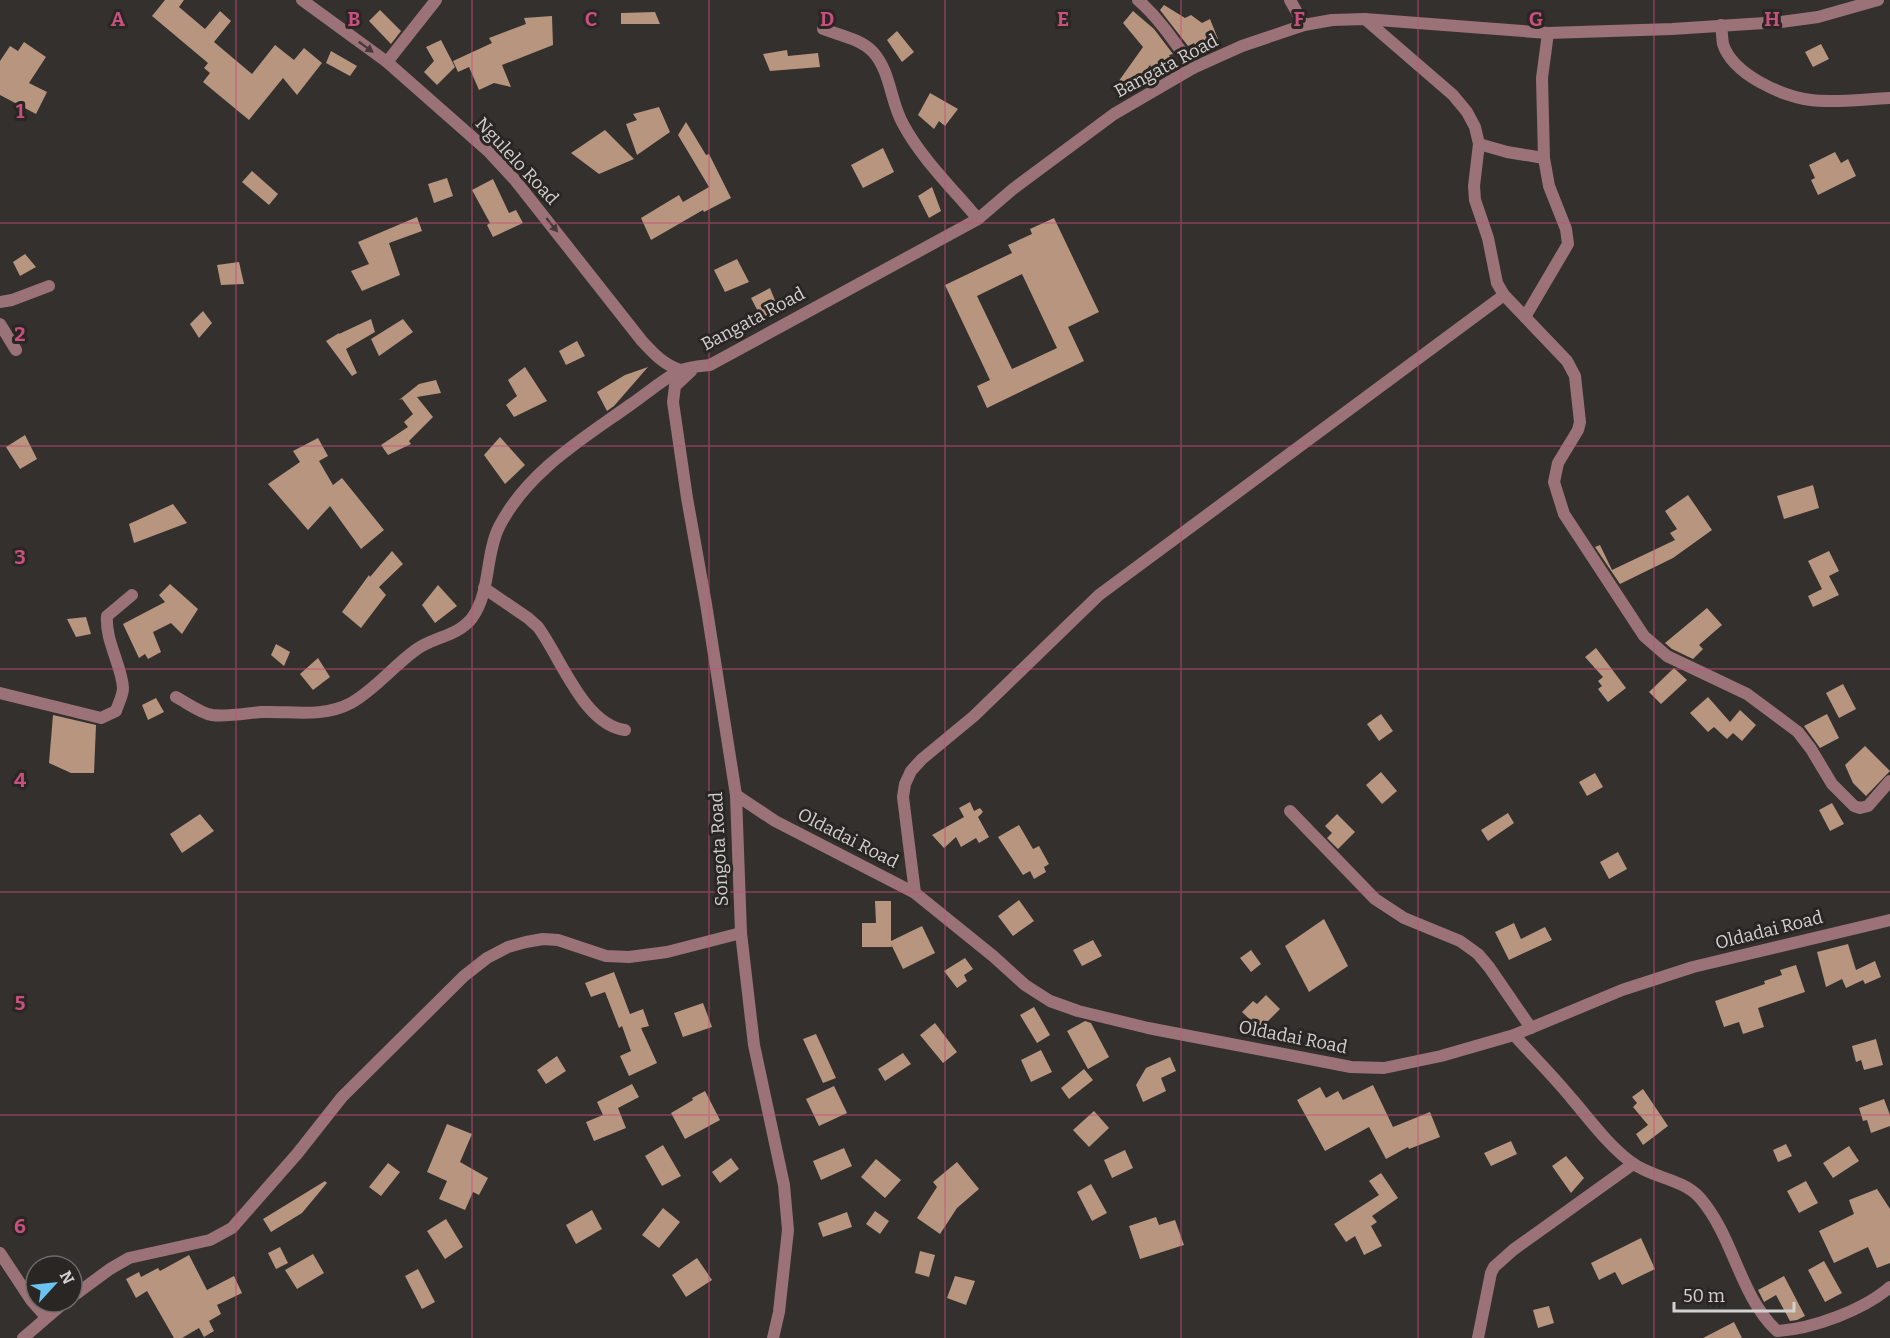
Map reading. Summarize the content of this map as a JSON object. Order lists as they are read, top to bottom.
{
  "streets": {
    "street": [
      "Bangata Road",
      "Ngulelo Road",
      "Oldadai Road",
      "Songota Road"
    ]
  },
  "crossings": [
    ["Bangata Road", "Ngulelo Road"],
    ["Bangata Road", "Songota Road"],
    ["Oldadai Road", "Songota Road"]
  ],
  "one_way": ["Ngulelo Road"],
  "scale_bar": "50 m",
  "north": "top right",
  "grid": {
    "columns": [
      "A",
      "B",
      "C",
      "D",
      "E",
      "F",
      "G",
      "H"
    ],
    "rows": [
      "1",
      "2",
      "3",
      "4",
      "5",
      "6"
    ]
  }
}
